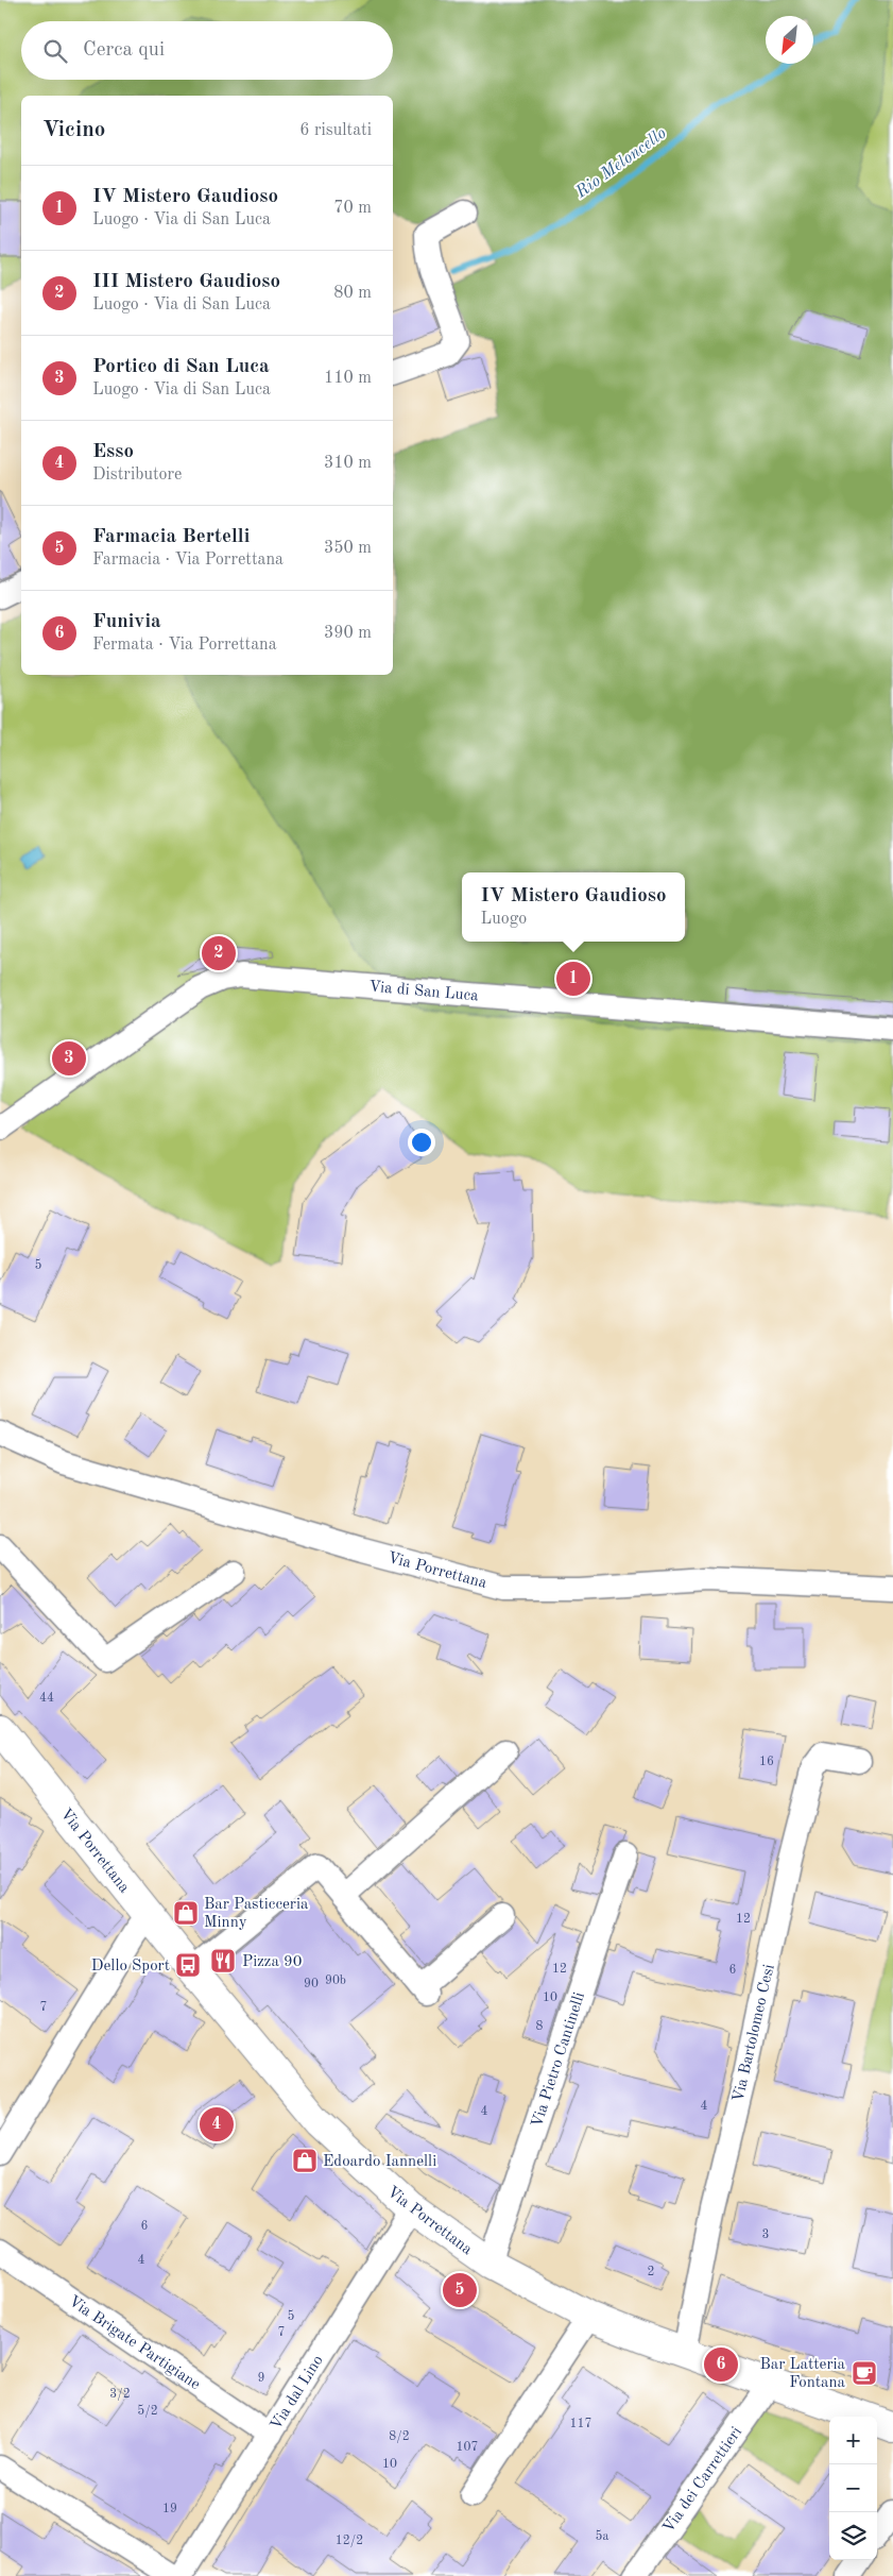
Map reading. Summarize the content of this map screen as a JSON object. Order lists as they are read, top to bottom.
{
  "streets": {
    "main road": ["Via Porrettana"],
    "street": [
      "Via di San Luca",
      "Via Bartolomeo Cesi",
      "Via Pietro Cantinelli",
      "Via Brigate Partigiane",
      "Via dal Lino",
      "Via dei Carrettieri"
    ]
  },
  "crossings": [
    ["Via Porrettana", "Via Bartolomeo Cesi"],
    ["Via Porrettana", "Via Pietro Cantinelli"],
    ["Via Porrettana", "Via dal Lino"],
    ["Via Porrettana", "Via dei Carrettieri"],
    ["Via Brigate Partigiane", "Via dal Lino"]
  ],
  "water": ["Rio Meloncello"],
  "places": {
    "shop": ["Bar Pasticceria Minny", "Edoardo Iannelli"],
    "restaurant": ["Pizza 90"],
    "bus stop": ["Dello Sport"],
    "cafe": ["Bar Latteria Fontana"]
  },
  "house_numbers": [
    "5",
    "44",
    "16",
    "12",
    "12",
    "6",
    "90b",
    "90",
    "10",
    "7",
    "8",
    "4",
    "4",
    "6",
    "3",
    "4",
    "2",
    "5",
    "7",
    "9",
    "3/2",
    "5/2",
    "117",
    "8/2",
    "107",
    "10",
    "19",
    "5a",
    "12/2"
  ],
  "north": "bottom left",
  "page": {
    "search": "Cerca qui",
    "heading": ["Vicino", "6 risultati"],
    "list": [
      {
        "mark": "1",
        "name": "IV Mistero Gaudioso",
        "note": "Luogo · Via di San Luca",
        "value": "70 m"
      },
      {
        "mark": "2",
        "name": "III Mistero Gaudioso",
        "note": "Luogo · Via di San Luca",
        "value": "80 m"
      },
      {
        "mark": "3",
        "name": "Portico di San Luca",
        "note": "Luogo · Via di San Luca",
        "value": "110 m"
      },
      {
        "mark": "4",
        "name": "Esso",
        "note": "Distributore",
        "value": "310 m"
      },
      {
        "mark": "5",
        "name": "Farmacia Bertelli",
        "note": "Farmacia · Via Porrettana",
        "value": "350 m"
      },
      {
        "mark": "6",
        "name": "Funivia",
        "note": "Fermata · Via Porrettana",
        "value": "390 m"
      }
    ],
    "popup": ["IV Mistero Gaudioso", "Luogo"],
    "pins": [
      "2",
      "1",
      "3",
      "4",
      "5",
      "6"
    ],
    "map_buttons": ["+", "−"]
  }
}
